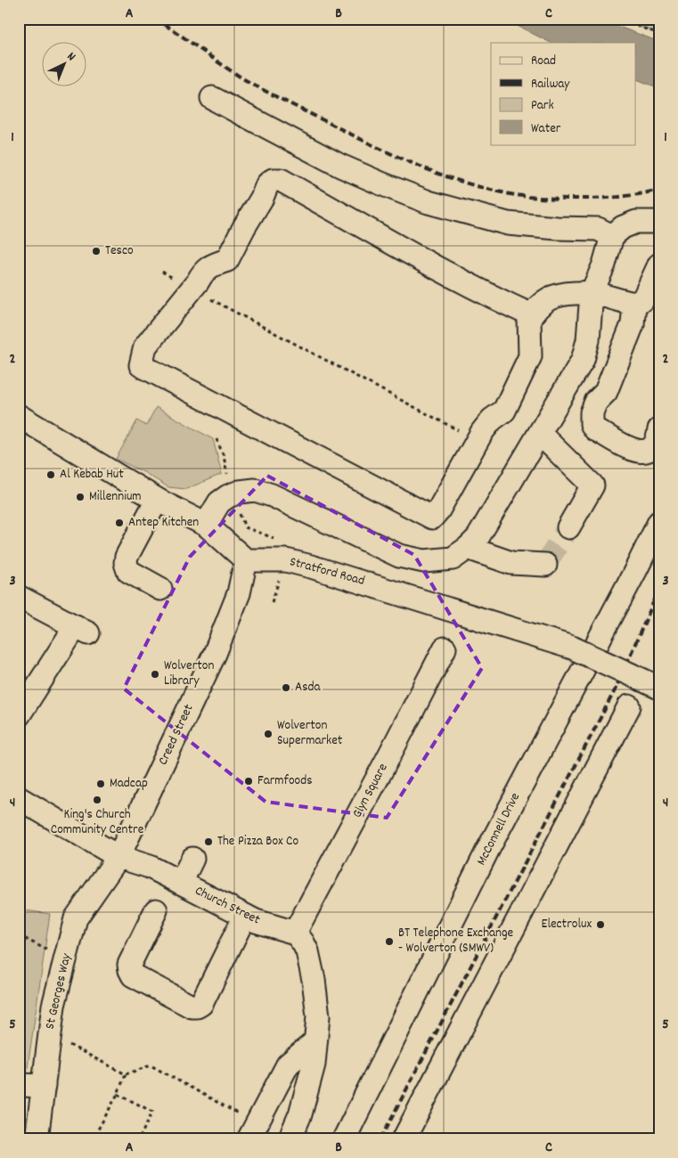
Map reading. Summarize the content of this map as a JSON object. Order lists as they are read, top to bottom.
{
  "streets": {
    "street": [
      "Stratford Road",
      "Creed Street",
      "Glyn Square",
      "McConnell Drive",
      "Church Street",
      "St Georges Way"
    ]
  },
  "crossings": [
    ["Stratford Road", "Creed Street"],
    ["Creed Street", "Church Street"],
    ["Creed Street", "St Georges Way"],
    ["Glyn Square", "Church Street"],
    ["Church Street", "St Georges Way"]
  ],
  "places": [
    "Tesco",
    "Al Kebab Hut",
    "Millennium",
    "Antep Kitchen",
    "Wolverton Library",
    "Asda",
    "Wolverton Supermarket",
    "Farmfoods",
    "Madcap",
    "King's Church Community Centre",
    "The Pizza Box Co",
    "Electrolux",
    "BT Telephone Exchange - Wolverton (SMWV)"
  ],
  "legend": [
    "Road",
    "Railway",
    "Park",
    "Water"
  ],
  "north": "top right",
  "grid": {
    "columns": ["A", "B", "C"],
    "rows": [
      "1",
      "2",
      "3",
      "4",
      "5"
    ]
  }
}
